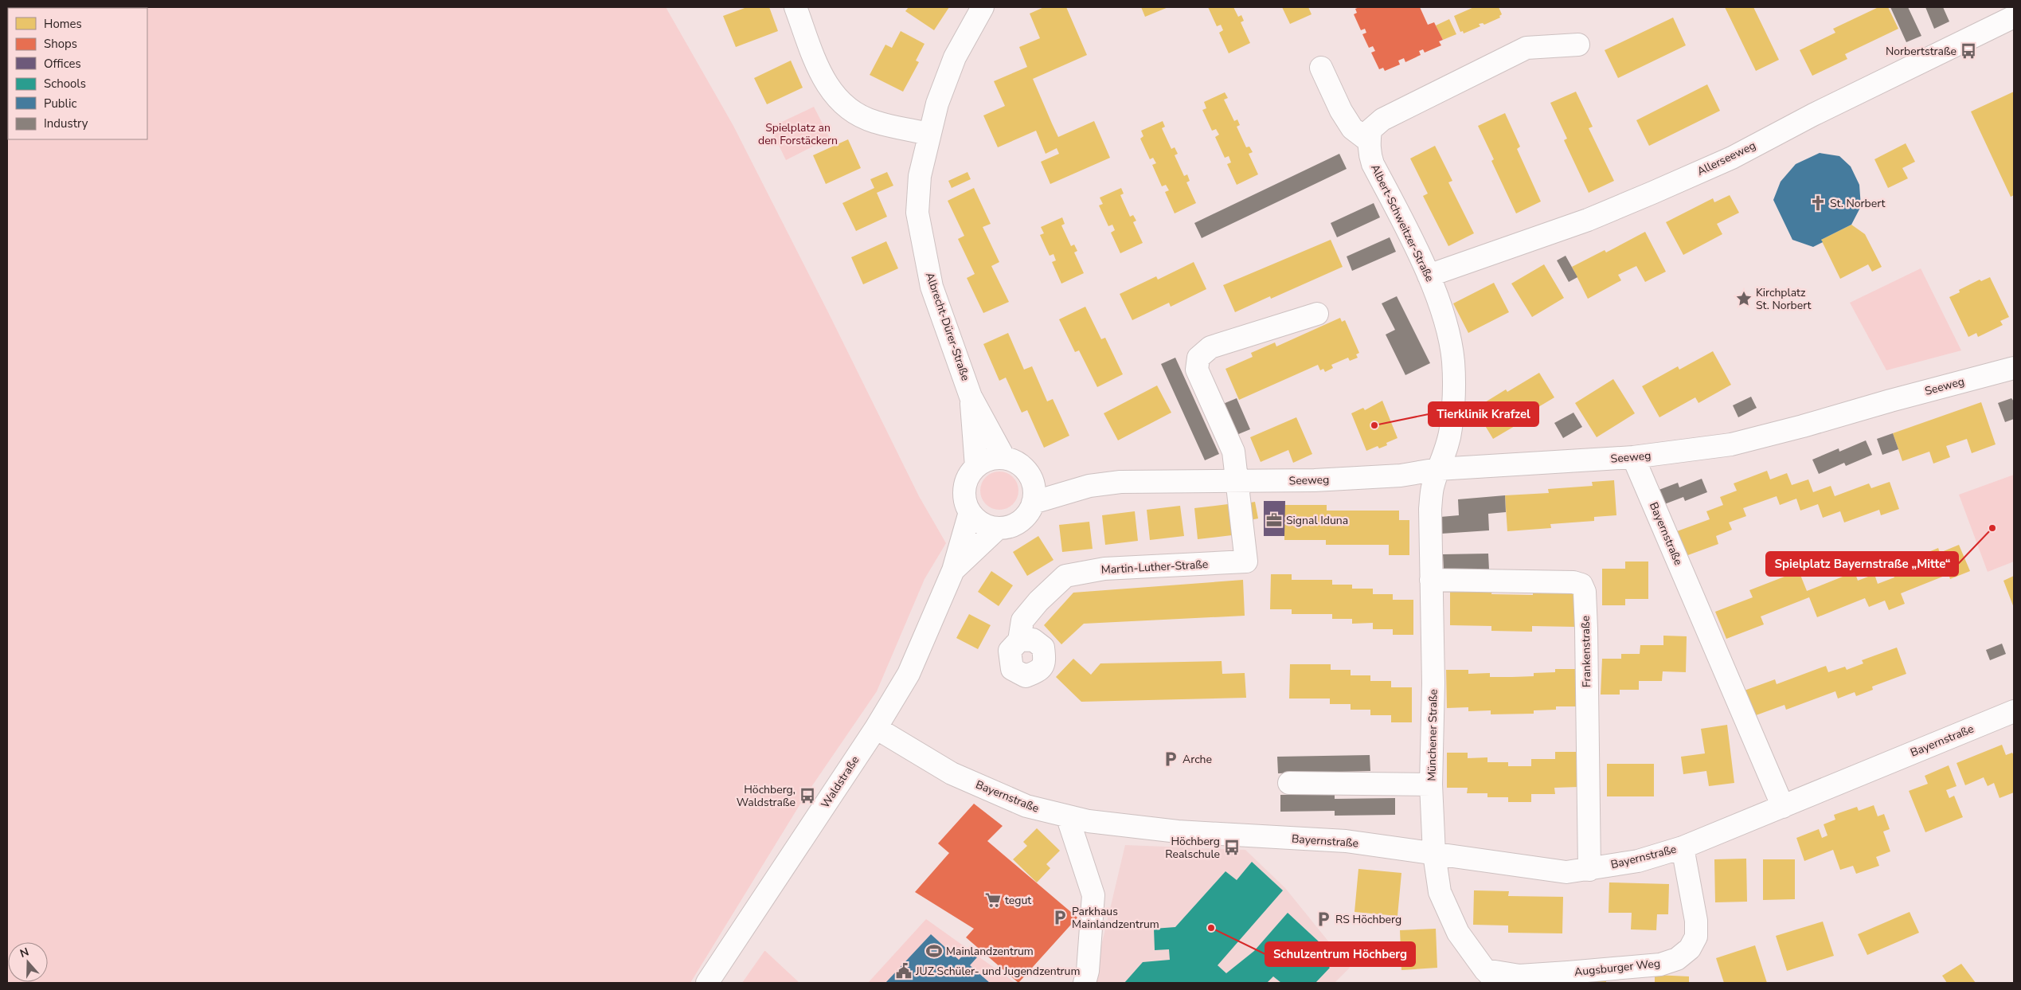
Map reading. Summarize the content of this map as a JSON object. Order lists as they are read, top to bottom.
{
  "streets": {
    "street": [
      "Allerseeweg",
      "Albert-Schweitzer-Straße",
      "Albrecht-Dürer-Straße",
      "Seeweg",
      "Bayernstraße",
      "Martin-Luther-Straße",
      "Frankenstraße",
      "Münchener Straße",
      "Waldstraße",
      "Augsburger Weg"
    ]
  },
  "crossings": [
    ["Allerseeweg", "Albert-Schweitzer-Straße"],
    ["Albert-Schweitzer-Straße", "Seeweg"],
    ["Albert-Schweitzer-Straße", "Münchener Straße"],
    ["Albrecht-Dürer-Straße", "Seeweg"],
    ["Albrecht-Dürer-Straße", "Waldstraße"],
    ["Seeweg", "Bayernstraße"],
    ["Seeweg", "Martin-Luther-Straße"],
    ["Seeweg", "Münchener Straße"],
    ["Seeweg", "Waldstraße"],
    ["Bayernstraße", "Frankenstraße"],
    ["Bayernstraße", "Münchener Straße"],
    ["Bayernstraße", "Waldstraße"],
    ["Bayernstraße", "Augsburger Weg"],
    ["Frankenstraße", "Münchener Straße"],
    ["Münchener Straße", "Augsburger Weg"]
  ],
  "parks": ["Spielplatz an den Forstäckern"],
  "places": {
    "bus stop": ["Norbertstraße", "Höchberg, Waldstraße", "Höchberg Realschule"],
    "church": ["St. Norbert"],
    "place": ["Kirchplatz St. Norbert"],
    "other": ["Tierklinik Krafzel", "Spielplatz Bayernstraße „Mitte“", "Schulzentrum Höchberg"],
    "office": ["Signal Iduna"],
    "parking": ["Arche", "Parkhaus Mainlandzentrum", "RS Höchberg"],
    "supermarket": ["tegut"],
    "sports": ["Mainlandzentrum"],
    "public building": ["JUZ Schüler- und Jugendzentrum"]
  },
  "legend": [
    "Homes",
    "Shops",
    "Offices",
    "Schools",
    "Public",
    "Industry"
  ],
  "north": "top"
}
